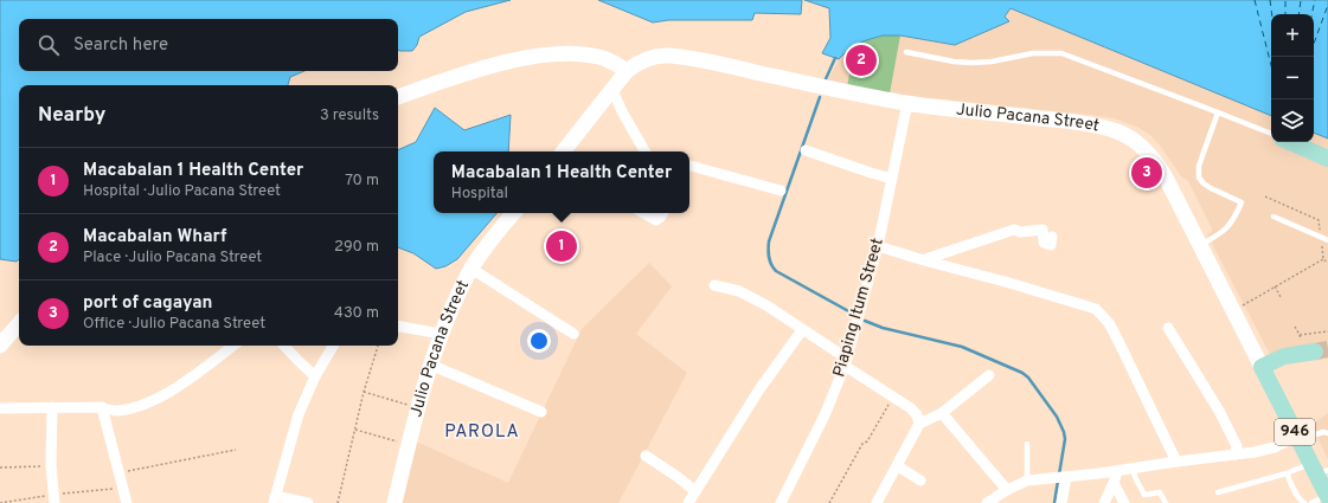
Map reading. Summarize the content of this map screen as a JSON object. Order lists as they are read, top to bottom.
{
  "streets": {
    "main road": ["Julio Pacana Street", "946"],
    "street": ["Piaping Itum Street"]
  },
  "crossings": [
    ["Julio Pacana Street", "Piaping Itum Street"]
  ],
  "districts": ["PAROLA"],
  "page": {
    "map_buttons": ["+", "−"],
    "search": "Search here",
    "pins": ["2", "3", "1"],
    "heading": ["Nearby", "3 results"],
    "list": [
      {
        "mark": "1",
        "name": "Macabalan 1 Health Center",
        "note": "Hospital · Julio Pacana Street",
        "value": "70 m"
      },
      {
        "mark": "2",
        "name": "Macabalan Wharf",
        "note": "Place · Julio Pacana Street",
        "value": "290 m"
      },
      {
        "mark": "3",
        "name": "port of cagayan",
        "note": "Office · Julio Pacana Street",
        "value": "430 m"
      }
    ],
    "popup": ["Macabalan 1 Health Center", "Hospital"]
  }
}
